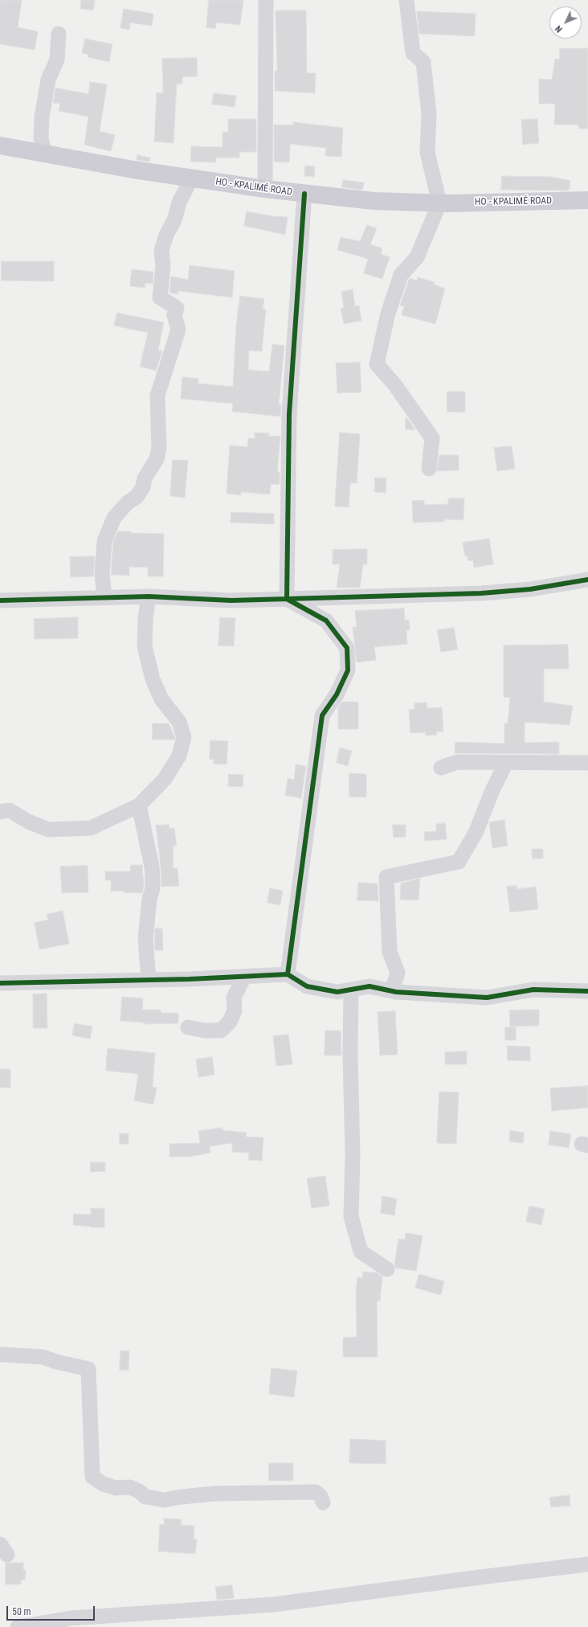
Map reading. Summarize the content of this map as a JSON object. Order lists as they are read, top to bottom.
{
  "streets": {
    "main road": ["HO - KPALIMÉ ROAD"]
  },
  "scale_bar": "50 m",
  "north": "bottom left"
}
